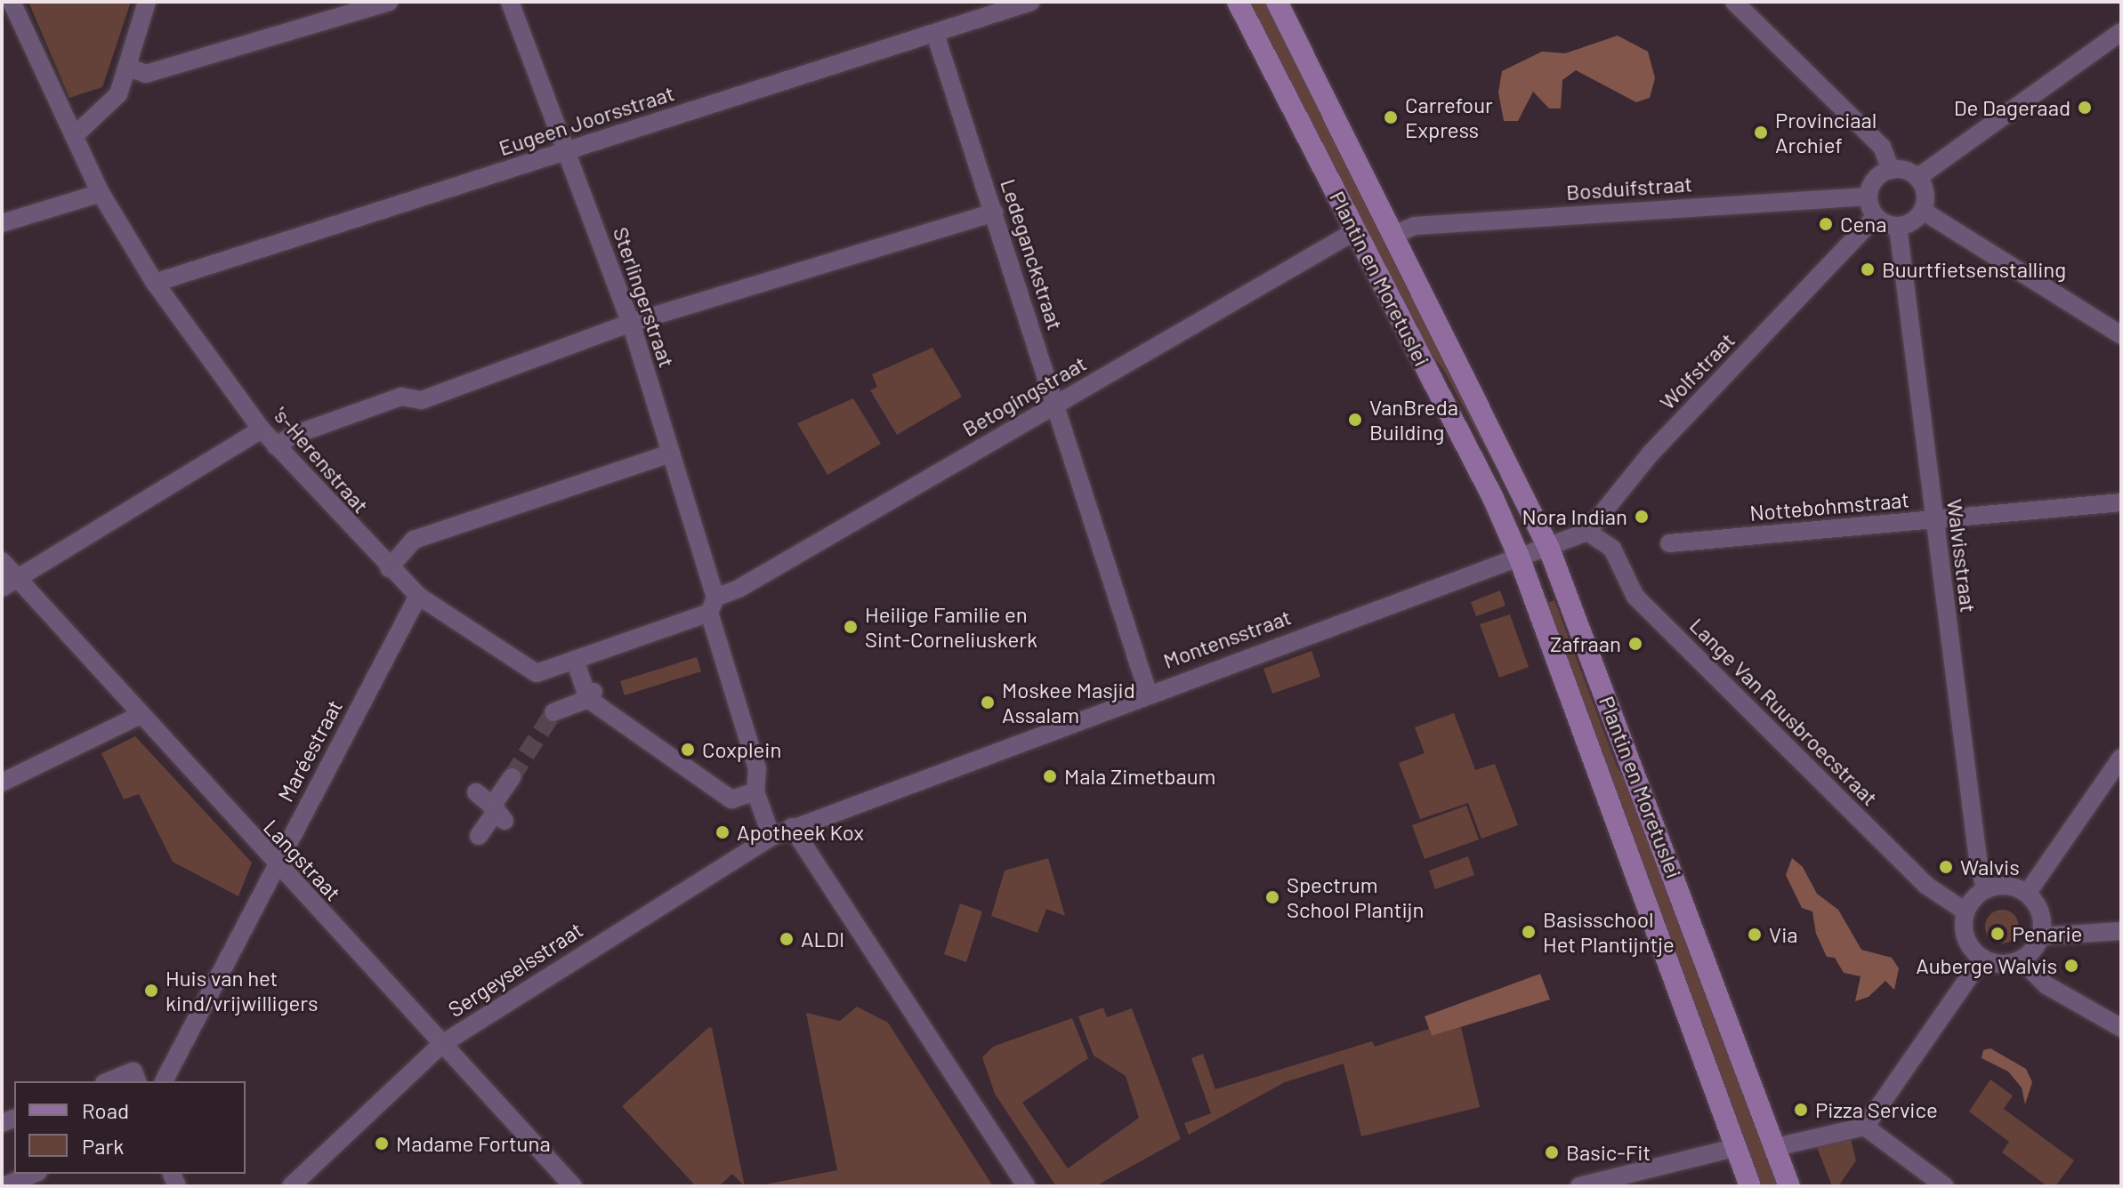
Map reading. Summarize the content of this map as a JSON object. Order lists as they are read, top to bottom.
{
  "streets": {
    "main road": ["Plantin en Moretuslei"],
    "street": [
      "Eugeen Joorsstraat",
      "Bosduifstraat",
      "Ledeganckstraat",
      "Sterlingerstraat",
      "Wolfstraat",
      "Betogingstraat",
      "'s-Herenstraat",
      "Nottebohmstraat",
      "Walvisstraat",
      "Montensstraat",
      "Lange Van Ruusbroecstraat",
      "Maréestraat",
      "Langstraat",
      "Sergeyselsstraat"
    ]
  },
  "crossings": [
    ["Eugeen Joorsstraat", "Ledeganckstraat"],
    ["Eugeen Joorsstraat", "Sterlingerstraat"],
    ["Eugeen Joorsstraat", "'s-Herenstraat"],
    ["Bosduifstraat", "Plantin en Moretuslei"],
    ["Bosduifstraat", "Wolfstraat"],
    ["Bosduifstraat", "Walvisstraat"],
    ["Ledeganckstraat", "Betogingstraat"],
    ["Ledeganckstraat", "Montensstraat"],
    ["Plantin en Moretuslei", "Wolfstraat"],
    ["Plantin en Moretuslei", "Betogingstraat"],
    ["Plantin en Moretuslei", "Montensstraat"],
    ["Sterlingerstraat", "Betogingstraat"],
    ["Sterlingerstraat", "Sergeyselsstraat"],
    ["Wolfstraat", "Walvisstraat"],
    ["Wolfstraat", "Lange Van Ruusbroecstraat"],
    ["Betogingstraat", "'s-Herenstraat"],
    ["'s-Herenstraat", "Maréestraat"],
    ["Nottebohmstraat", "Walvisstraat"],
    ["Walvisstraat", "Lange Van Ruusbroecstraat"],
    ["Montensstraat", "Sergeyselsstraat"],
    ["Maréestraat", "Langstraat"],
    ["Langstraat", "Sergeyselsstraat"]
  ],
  "places": [
    "De Dageraad",
    "Carrefour Express",
    "Provinciaal Archief",
    "Cena",
    "Buurtfietsenstalling",
    "VanBreda Building",
    "Nora Indian",
    "Heilige Familie en Sint-Corneliuskerk",
    "Zafraan",
    "Moskee Masjid Assalam",
    "Coxplein",
    "Mala Zimetbaum",
    "Apotheek Kox",
    "Walvis",
    "Spectrum School Plantijn",
    "Basisschool Het Plantijntje",
    "Penarie",
    "Via",
    "ALDI",
    "Auberge Walvis",
    "Huis van het kind/vrijwilligers",
    "Pizza Service",
    "Madame Fortuna",
    "Basic-Fit"
  ],
  "legend": ["Road", "Park"]
}
